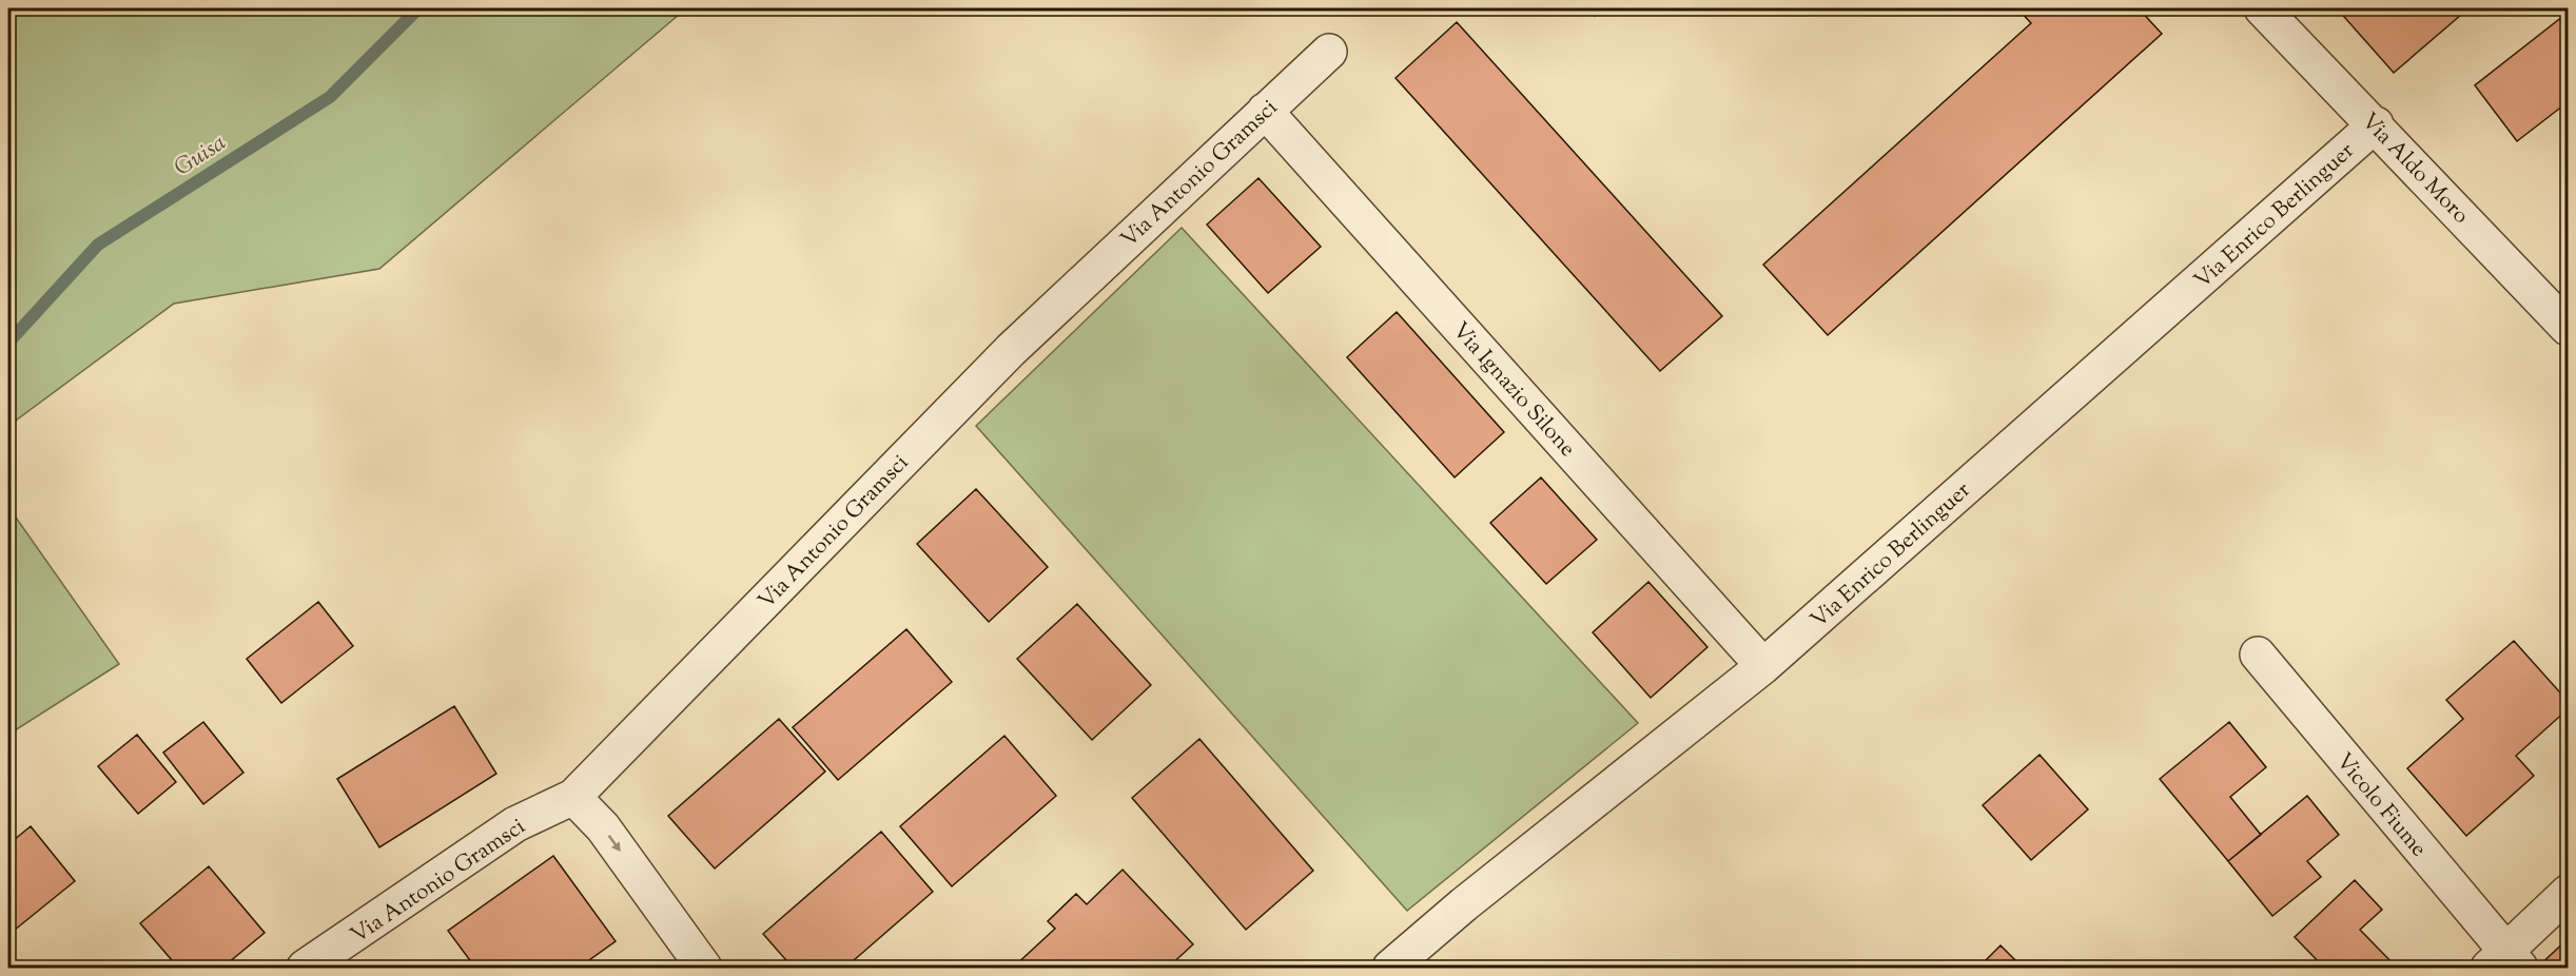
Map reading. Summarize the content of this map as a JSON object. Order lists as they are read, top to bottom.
{
  "streets": {
    "street": [
      "Via Aldo Moro",
      "Via Antonio Gramsci",
      "Via Enrico Berlinguer",
      "Via Ignazio Silone",
      "Vicolo Fiume"
    ]
  },
  "crossings": [
    ["Via Aldo Moro", "Via Enrico Berlinguer"],
    ["Via Antonio Gramsci", "Via Ignazio Silone"],
    ["Via Enrico Berlinguer", "Via Ignazio Silone"]
  ],
  "water": ["Guisa"]
}
